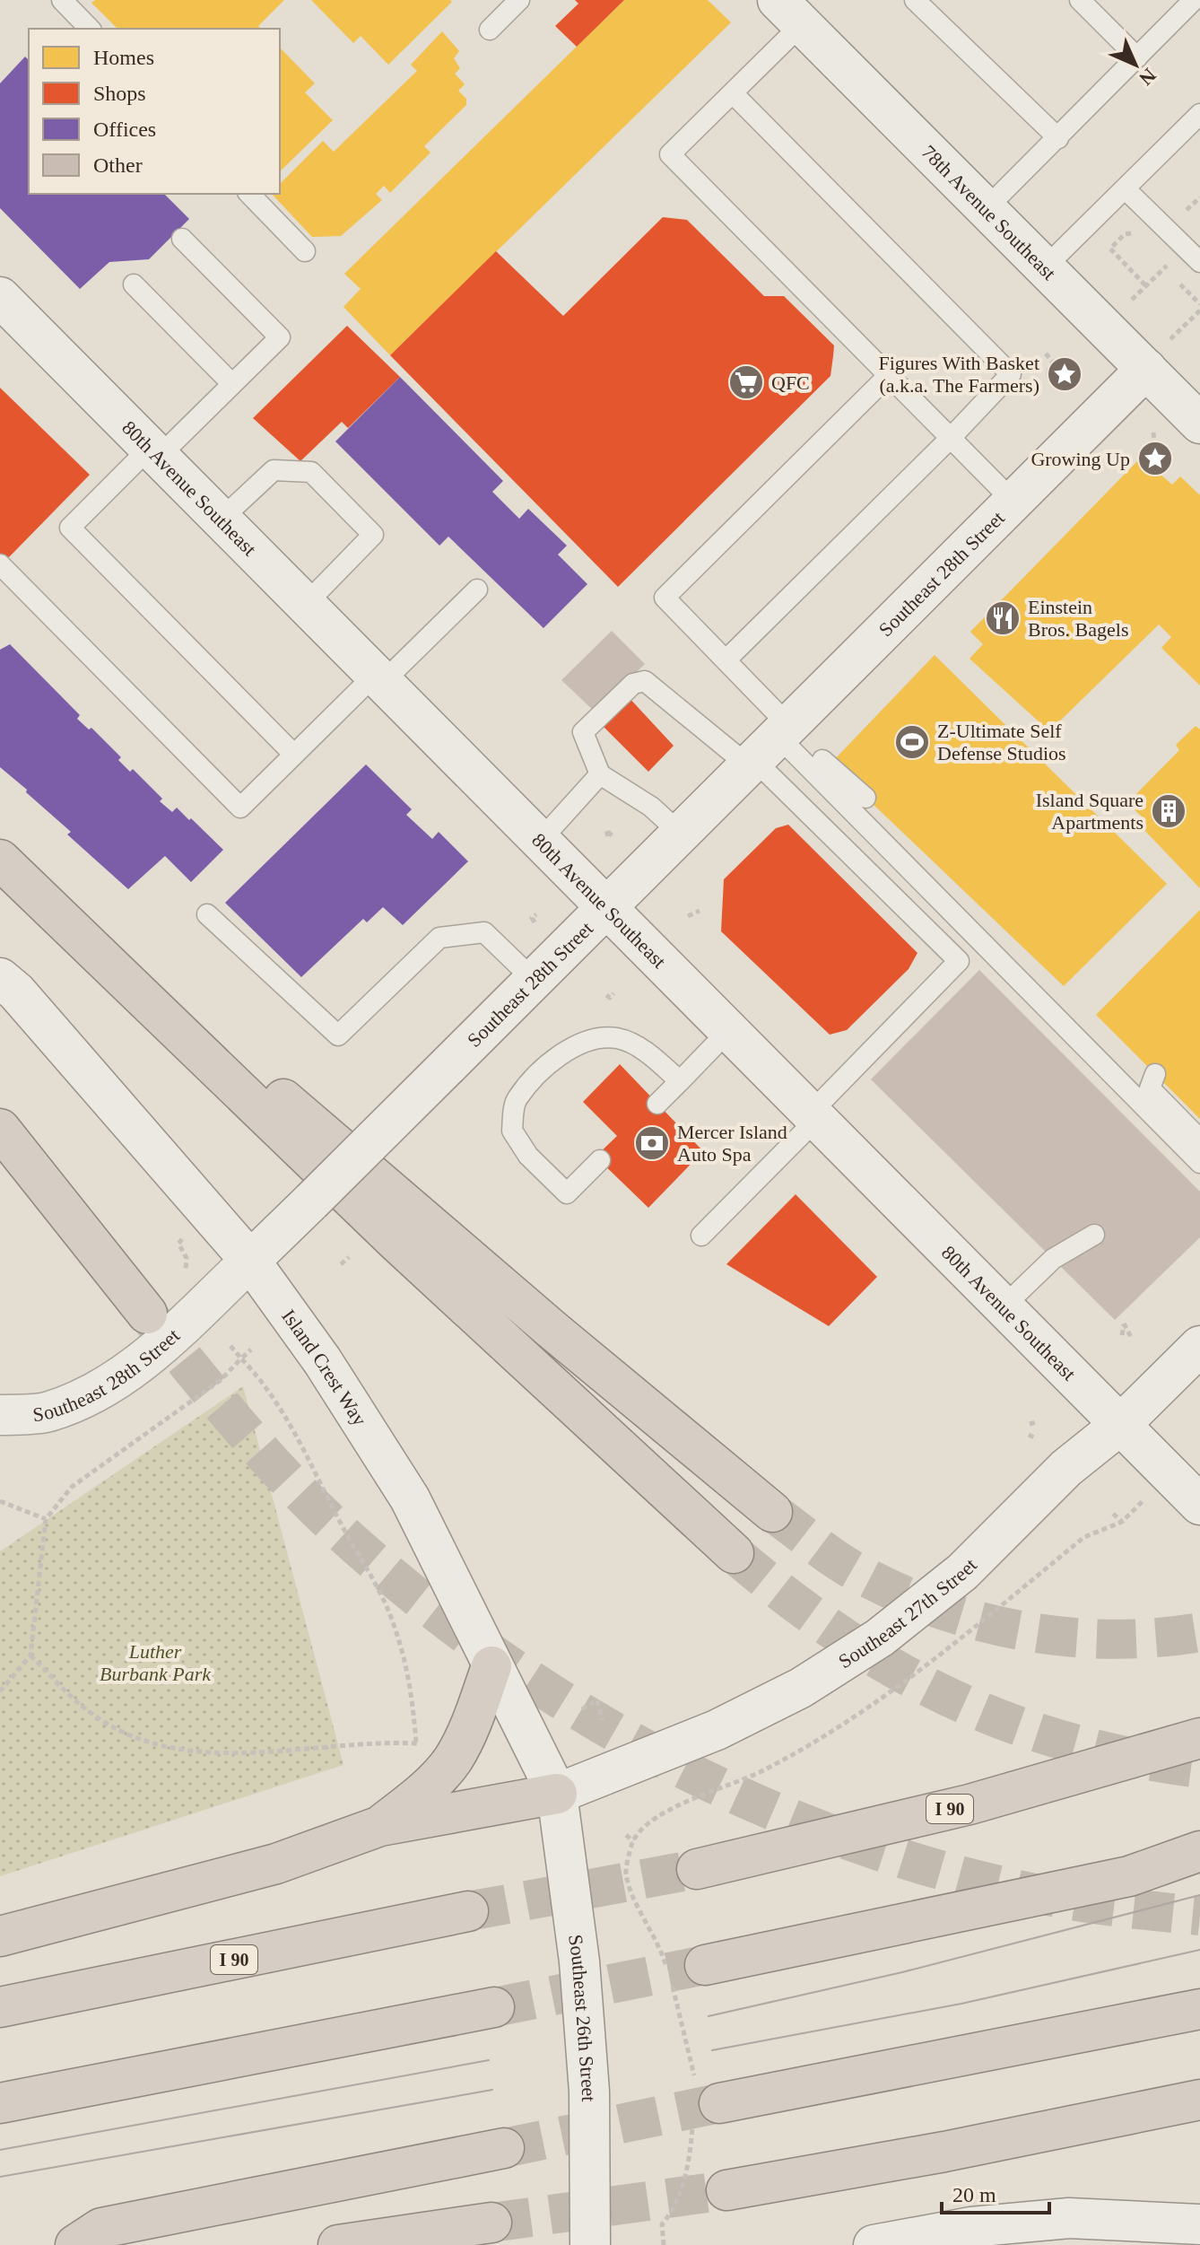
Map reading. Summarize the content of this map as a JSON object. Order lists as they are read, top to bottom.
{
  "streets": {
    "highway": ["I 90"],
    "street": [
      "78th Avenue Southeast",
      "80th Avenue Southeast",
      "Southeast 28th Street",
      "Island Crest Way",
      "Southeast 27th Street",
      "Southeast 26th Street"
    ]
  },
  "crossings": [
    ["78th Avenue Southeast", "Southeast 28th Street"],
    ["80th Avenue Southeast", "Southeast 28th Street"],
    ["80th Avenue Southeast", "Southeast 27th Street"],
    ["Southeast 28th Street", "Island Crest Way"],
    ["Island Crest Way", "Southeast 27th Street"],
    ["Island Crest Way", "Southeast 26th Street"],
    ["Southeast 27th Street", "Southeast 26th Street"]
  ],
  "parks": ["Luther Burbank Park"],
  "places": {
    "place": ["Figures With Basket (a.k.a. The Farmers)", "Growing Up"],
    "supermarket": ["QFC"],
    "restaurant": ["Einstein Bros. Bagels"],
    "sports": ["Z-Ultimate Self Defense Studios"],
    "building": ["Island Square Apartments"],
    "bank": ["Mercer Island Auto Spa"]
  },
  "legend": [
    "Homes",
    "Shops",
    "Offices",
    "Other"
  ],
  "scale_bar": "20 m",
  "north": "bottom right"
}
